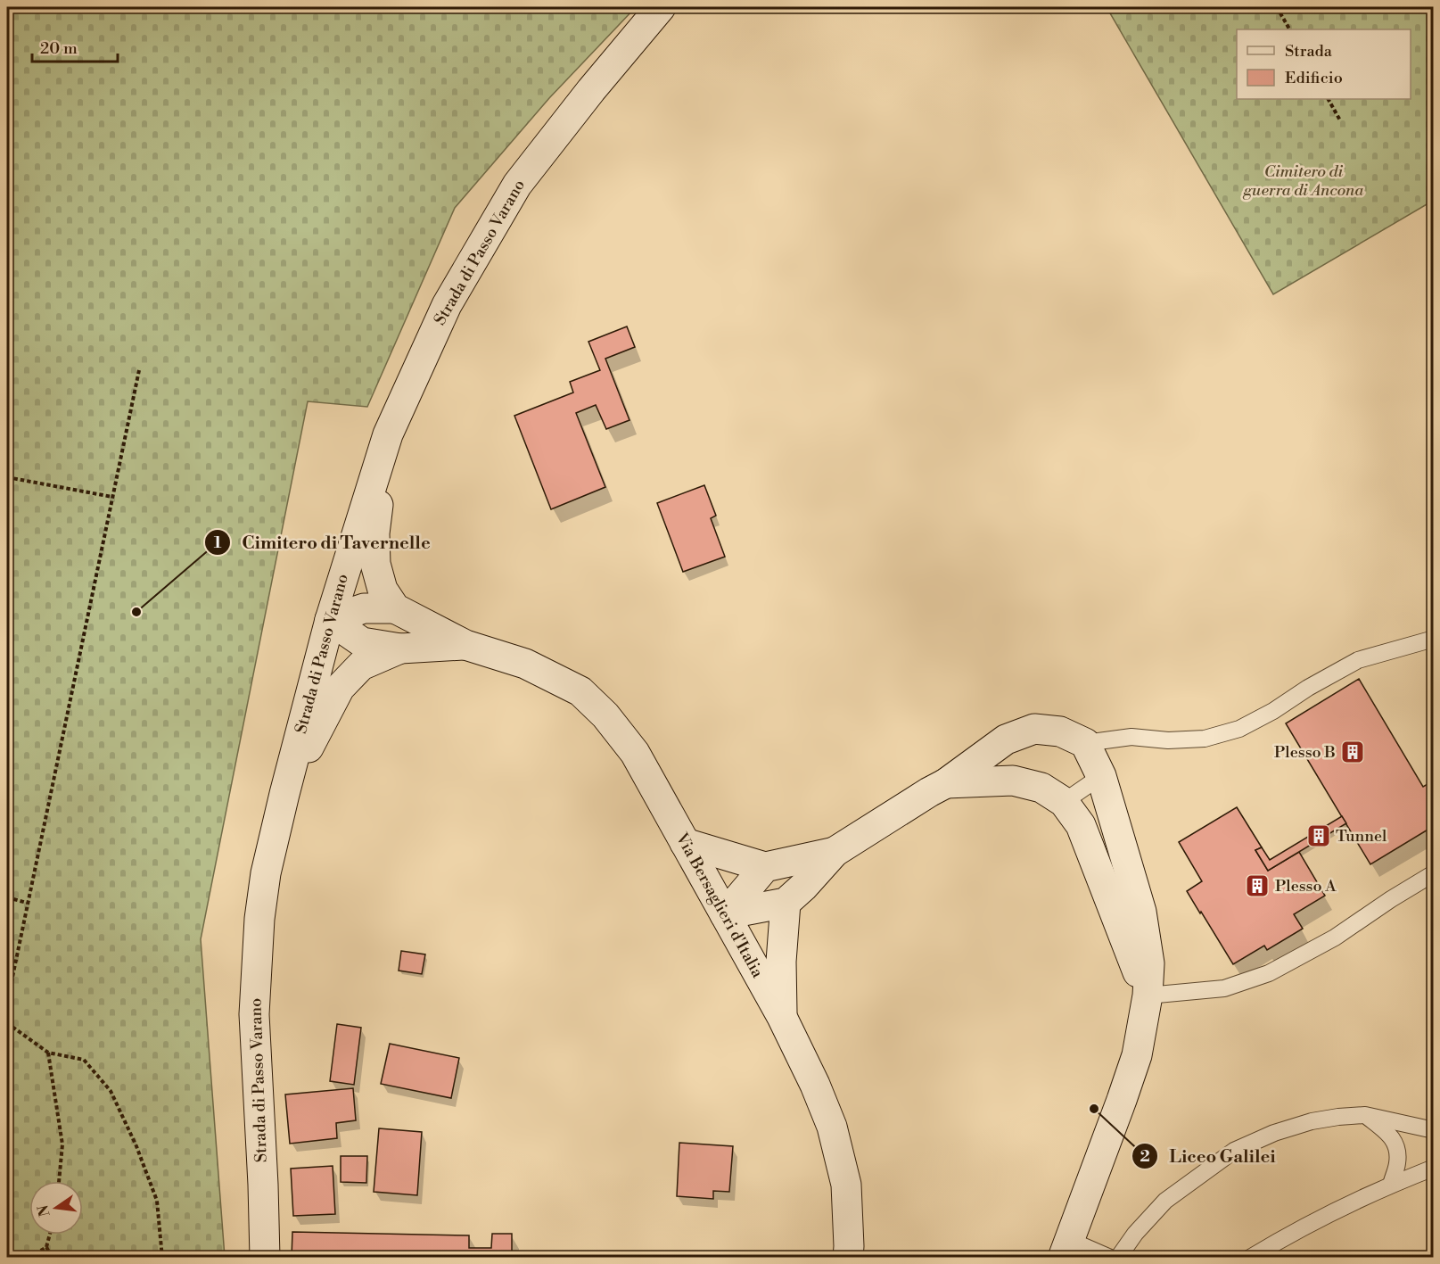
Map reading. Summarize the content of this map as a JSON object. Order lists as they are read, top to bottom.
{
  "streets": {
    "street": ["Strada di Passo Varano", "Via Bersaglieri d'Italia"]
  },
  "crossings": [
    ["Strada di Passo Varano", "Via Bersaglieri d'Italia"]
  ],
  "parks": ["Cimitero di guerra di Ancona"],
  "places": {
    "other": ["Cimitero di Tavernelle", "Liceo Galilei"],
    "building": ["Plesso B", "Tunnel", "Plesso A"]
  },
  "legend": ["Strada", "Edificio"],
  "scale_bar": "20 m",
  "north": "left"
}
